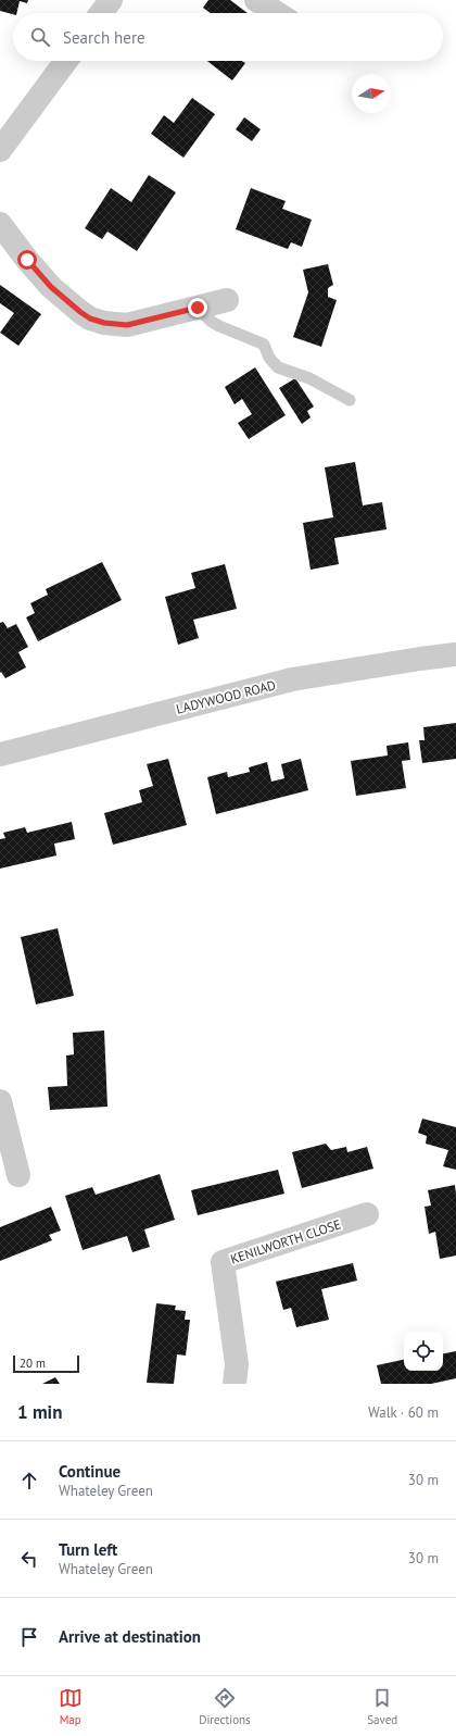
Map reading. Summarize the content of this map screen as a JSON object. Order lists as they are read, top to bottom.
{
  "streets": {
    "street": ["LADYWOOD ROAD", "KENILWORTH CLOSE"]
  },
  "scale_bar": "20 m",
  "north": "right",
  "page": {
    "search": "Search here",
    "scale": "20 m",
    "heading": ["1 min", "Walk · 60 m"],
    "list": [
      ["Continue", "Whateley Green", "30 m"],
      ["Turn left", "Whateley Green", "30 m"],
      "Arrive at destination"
    ],
    "nav": ["Map", "Directions", "Saved"]
  }
}
